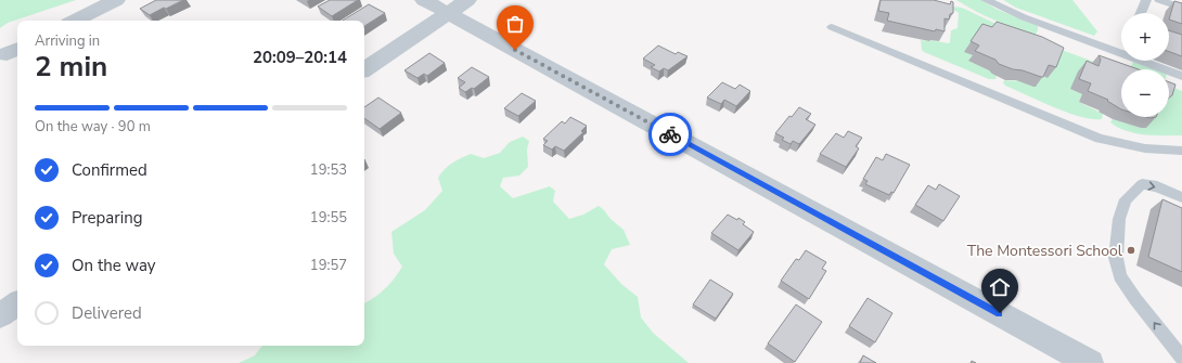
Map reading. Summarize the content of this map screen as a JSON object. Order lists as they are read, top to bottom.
{
  "places": ["The Montessori School"],
  "page": {
    "map_buttons": ["+", "−"],
    "heading": ["2 min", "Arriving in", "20:09–20:14"],
    "bar": "On the way · 90 m",
    "list": [
      ["Confirmed", "19:53"],
      ["Preparing", "19:55"],
      ["On the way", "19:57"],
      "Delivered"
    ]
  }
}
